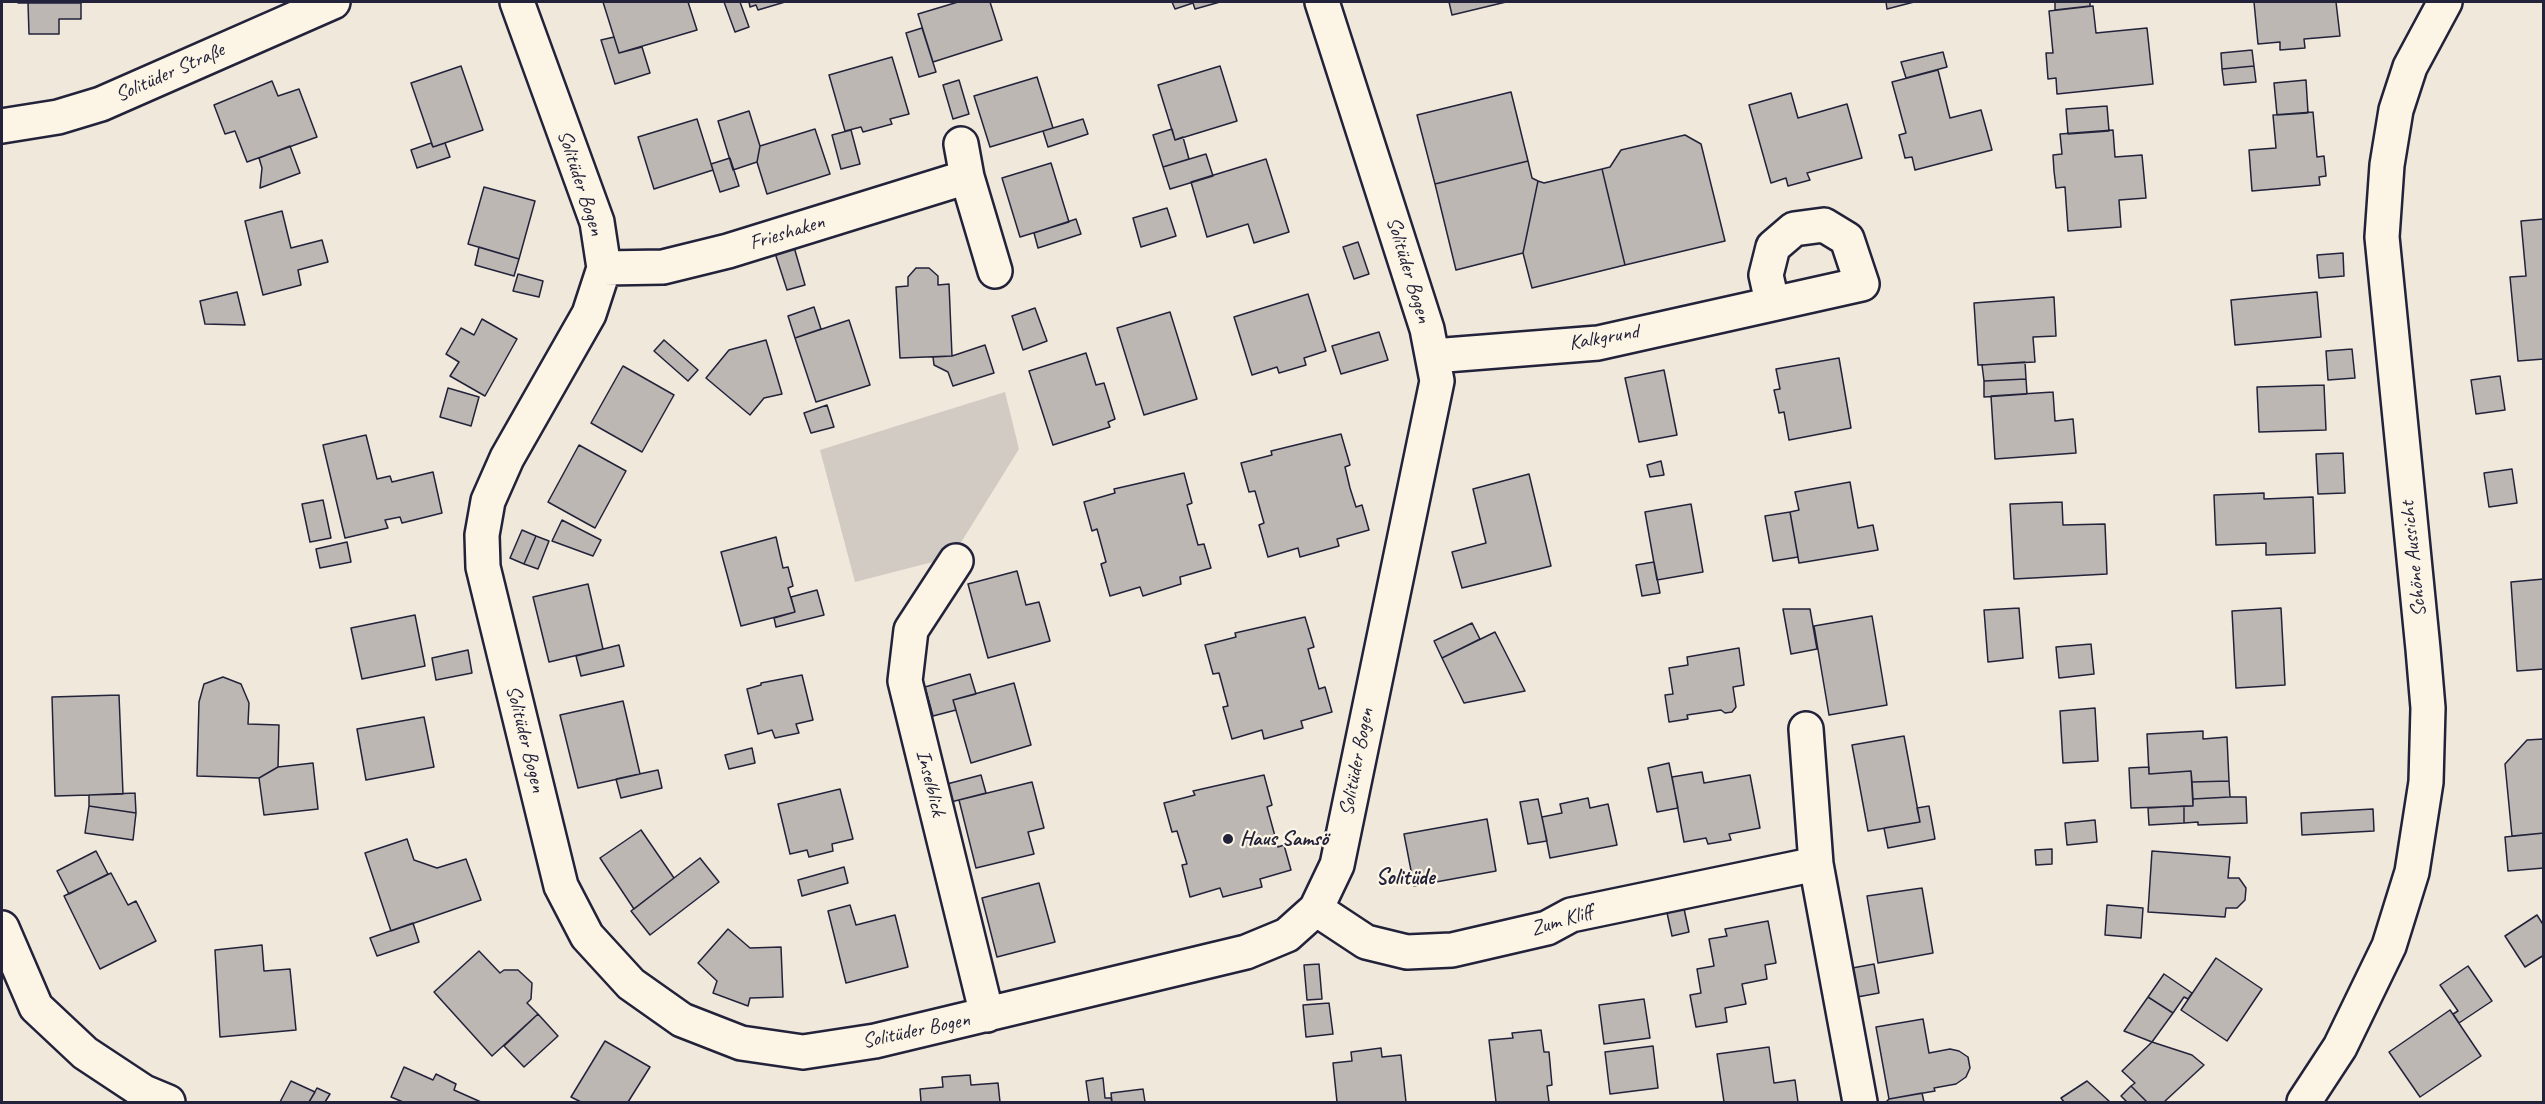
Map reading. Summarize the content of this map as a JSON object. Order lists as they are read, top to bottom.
{
  "streets": {
    "street": [
      "Solitüder Straße",
      "Solitüder Bogen",
      "Frieshaken",
      "Kalkgrund",
      "Schöne Aussicht",
      "Inselblick",
      "Zum Kliff"
    ]
  },
  "crossings": [
    ["Solitüder Bogen", "Frieshaken"],
    ["Solitüder Bogen", "Kalkgrund"],
    ["Solitüder Bogen", "Inselblick"],
    ["Solitüder Bogen", "Zum Kliff"]
  ],
  "districts": ["Solitüde"],
  "places": ["Haus Samsö"]
}
